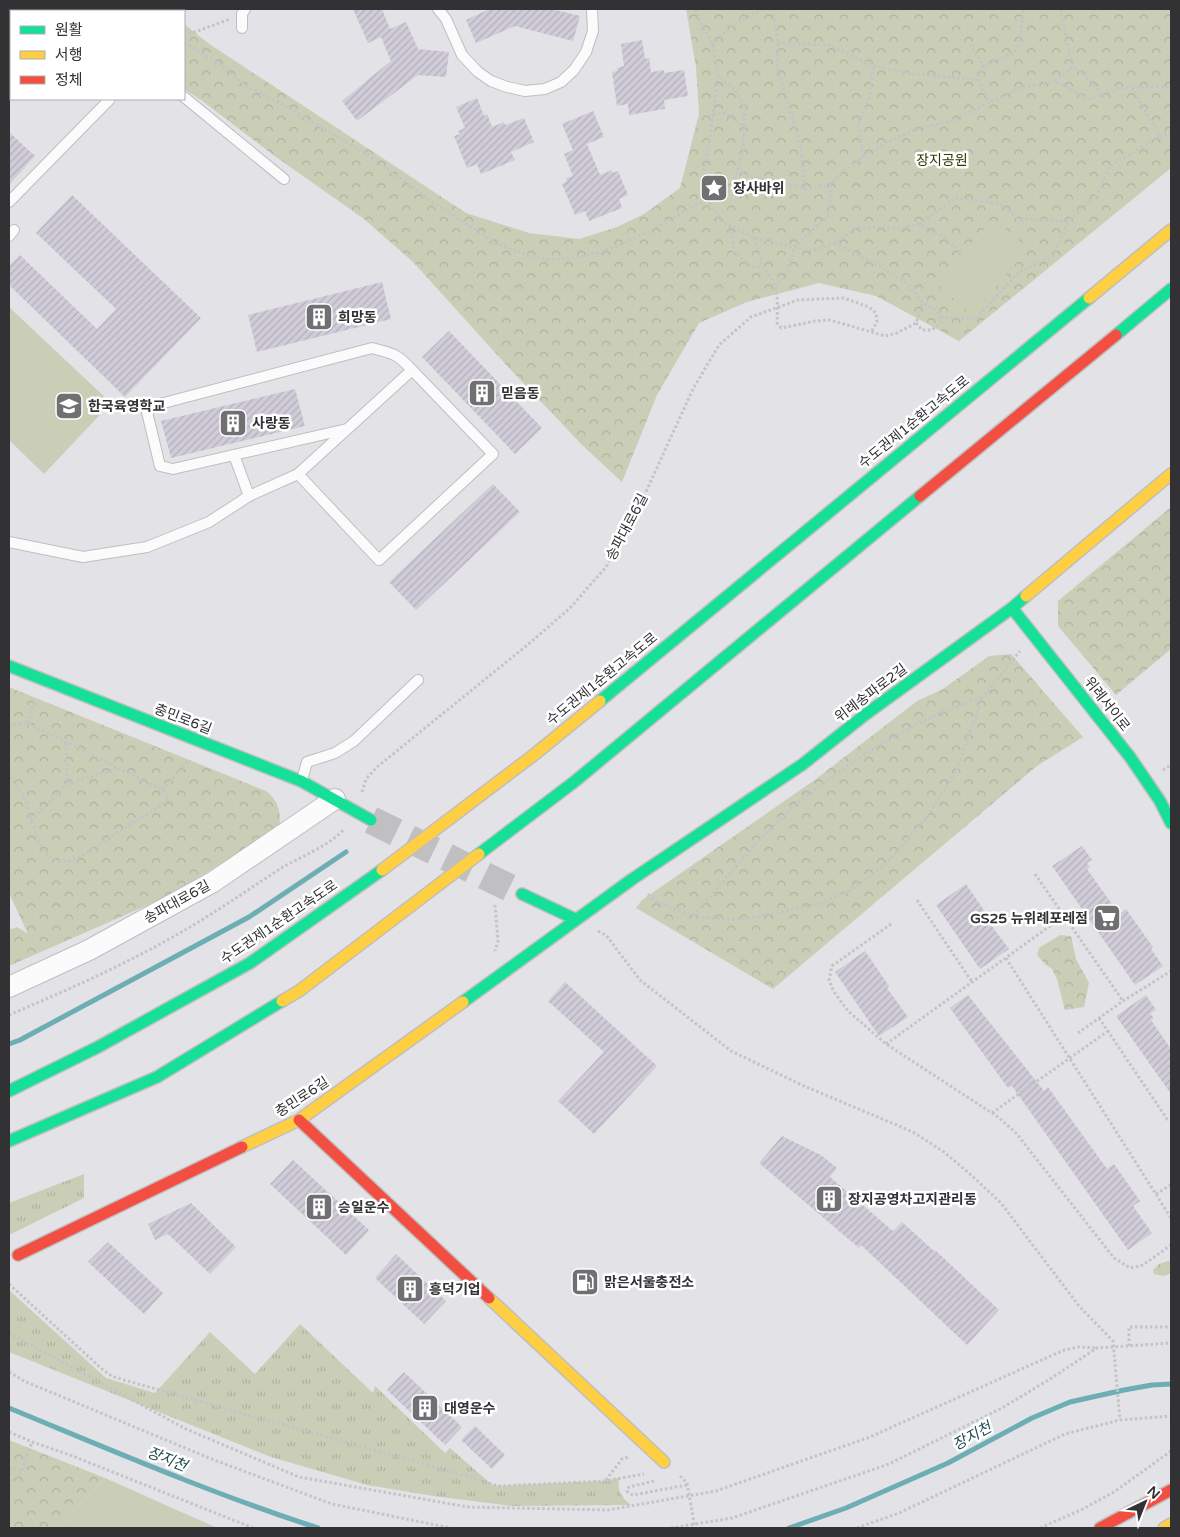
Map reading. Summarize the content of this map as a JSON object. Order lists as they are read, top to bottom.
{
  "streets": {
    "main road": [
      "수도권제1순환고속도로",
      "위례송파로2길",
      "위례서이로",
      "충민로6길"
    ],
    "street": ["송파대로6길"]
  },
  "crossings": [
    ["송파대로6길", "충민로6길"],
    ["위례송파로2길", "위례서이로"],
    ["위례송파로2길", "충민로6길"]
  ],
  "water": ["장지천"],
  "parks": ["장지공원"],
  "places": {
    "place": ["장사바위"],
    "building": [
      "희망동",
      "믿음동",
      "사랑동",
      "장지공영차고지관리동",
      "승일운수",
      "흥덕기업",
      "대영운수"
    ],
    "school or university": ["한국육영학교"],
    "supermarket": ["GS25 뉴위례포레점"],
    "fuel station": ["맑은서울충전소"]
  },
  "legend": ["원활", "서행", "정체"],
  "north": "top right"
}
